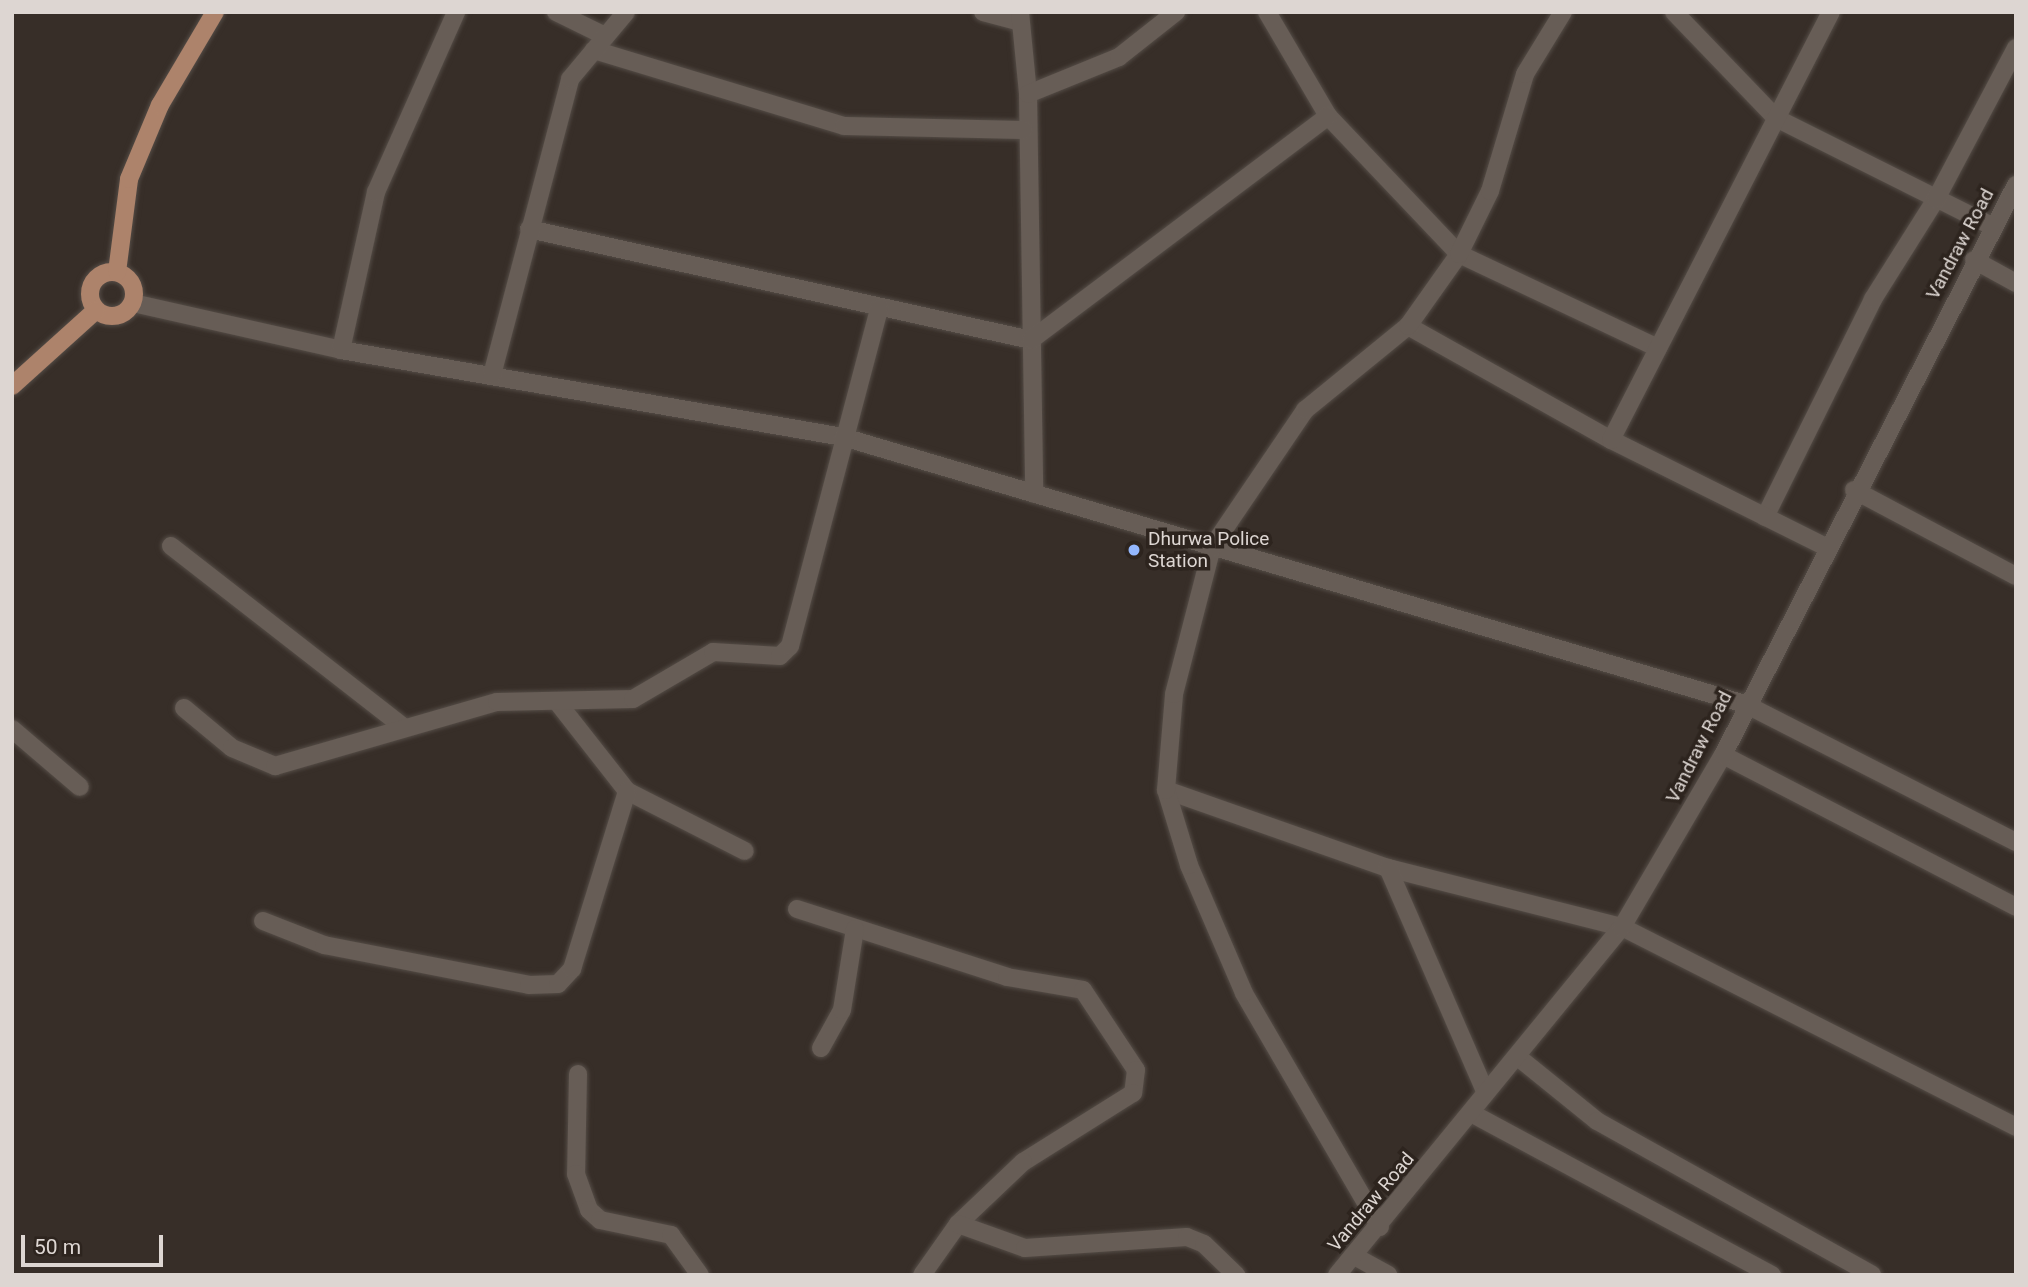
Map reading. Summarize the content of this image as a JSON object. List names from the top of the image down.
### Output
{
  "streets": {
    "street": ["Vandraw Road"]
  },
  "places": ["Dhurwa Police Station"],
  "scale_bar": "50 m"
}
